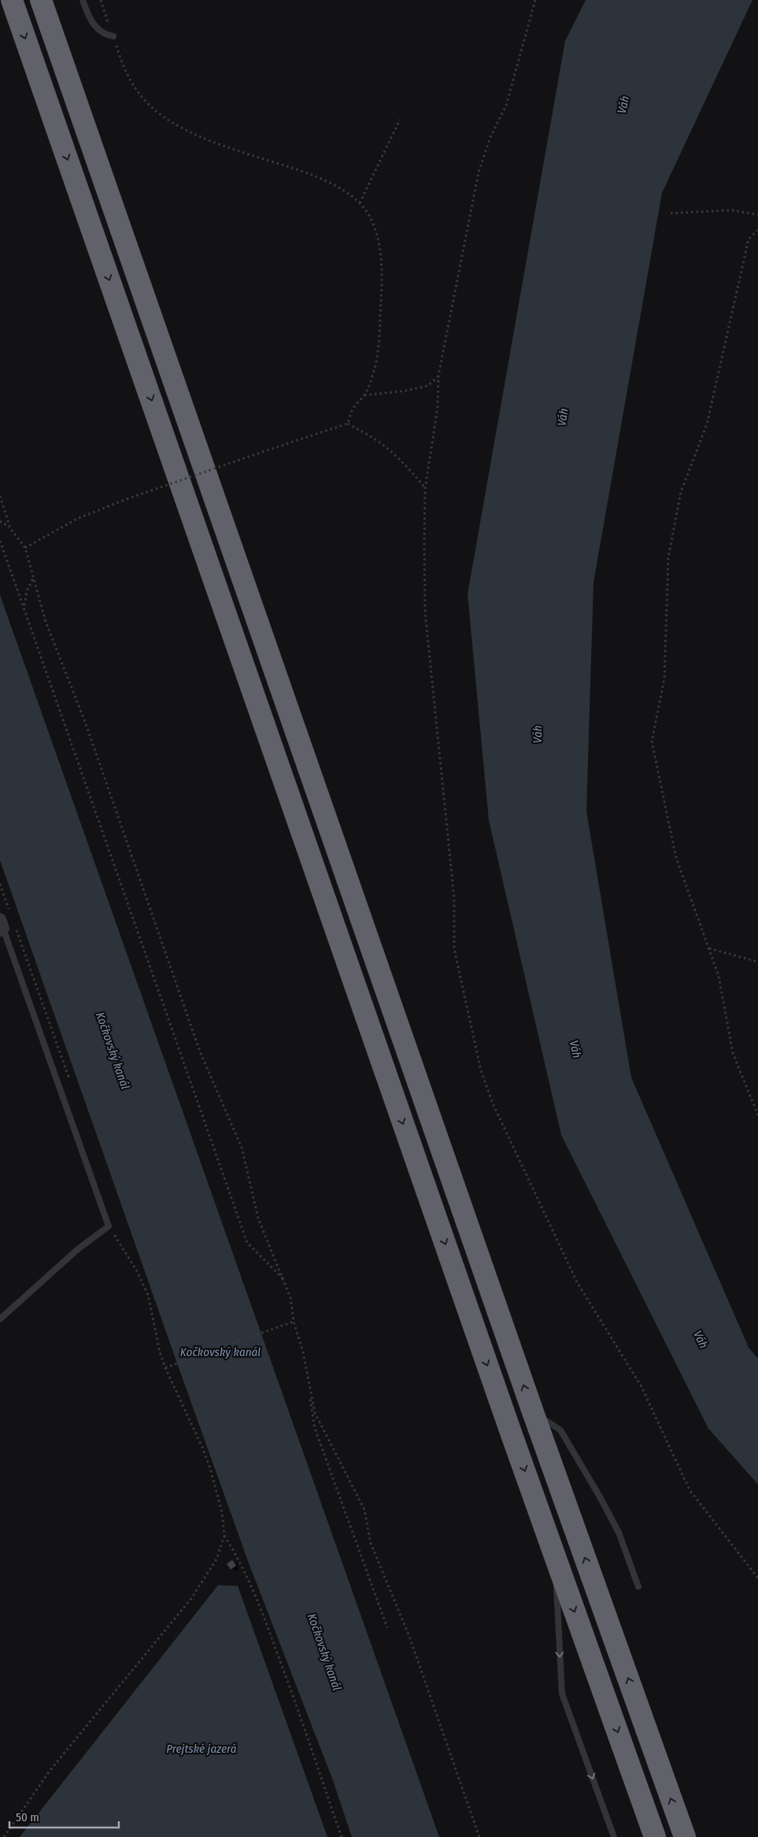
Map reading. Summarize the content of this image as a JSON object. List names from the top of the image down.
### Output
{
  "water": ["Váh", "Kočkovský kanál", "Prejtské jazerá"],
  "scale_bar": "50 m"
}
